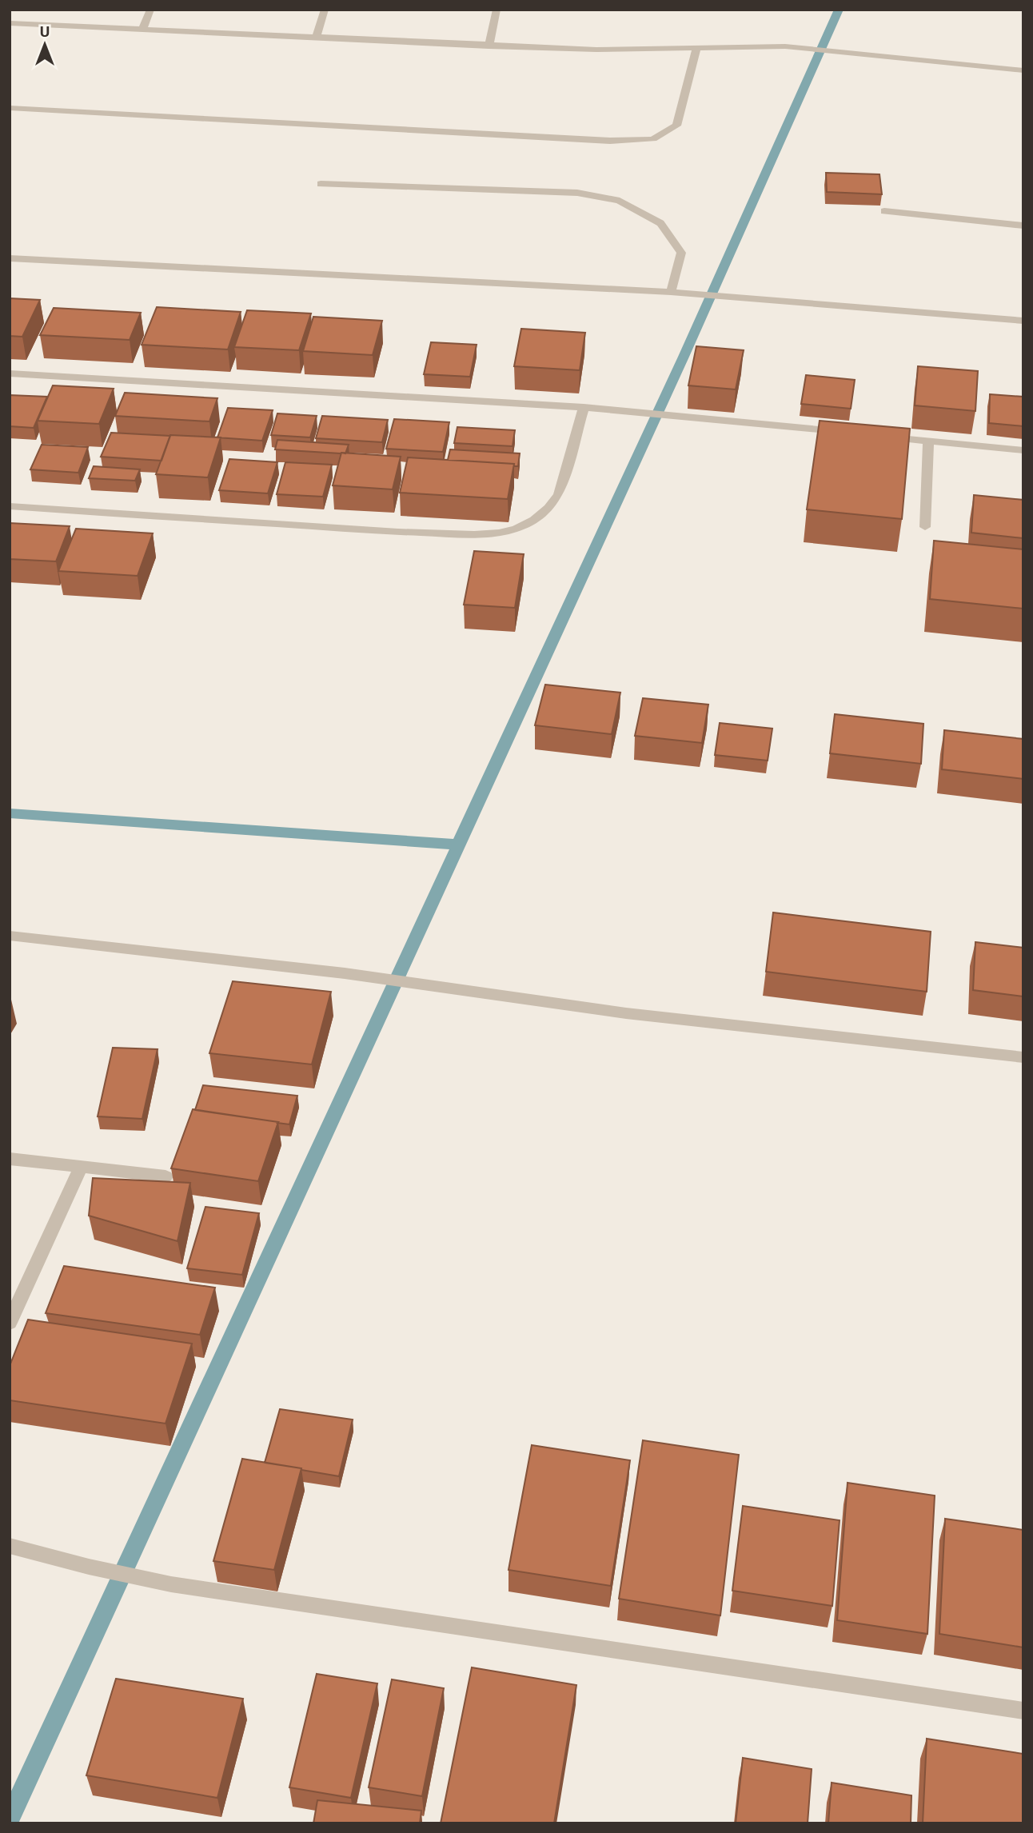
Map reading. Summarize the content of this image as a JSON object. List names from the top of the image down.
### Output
{
  "north": "top"
}
